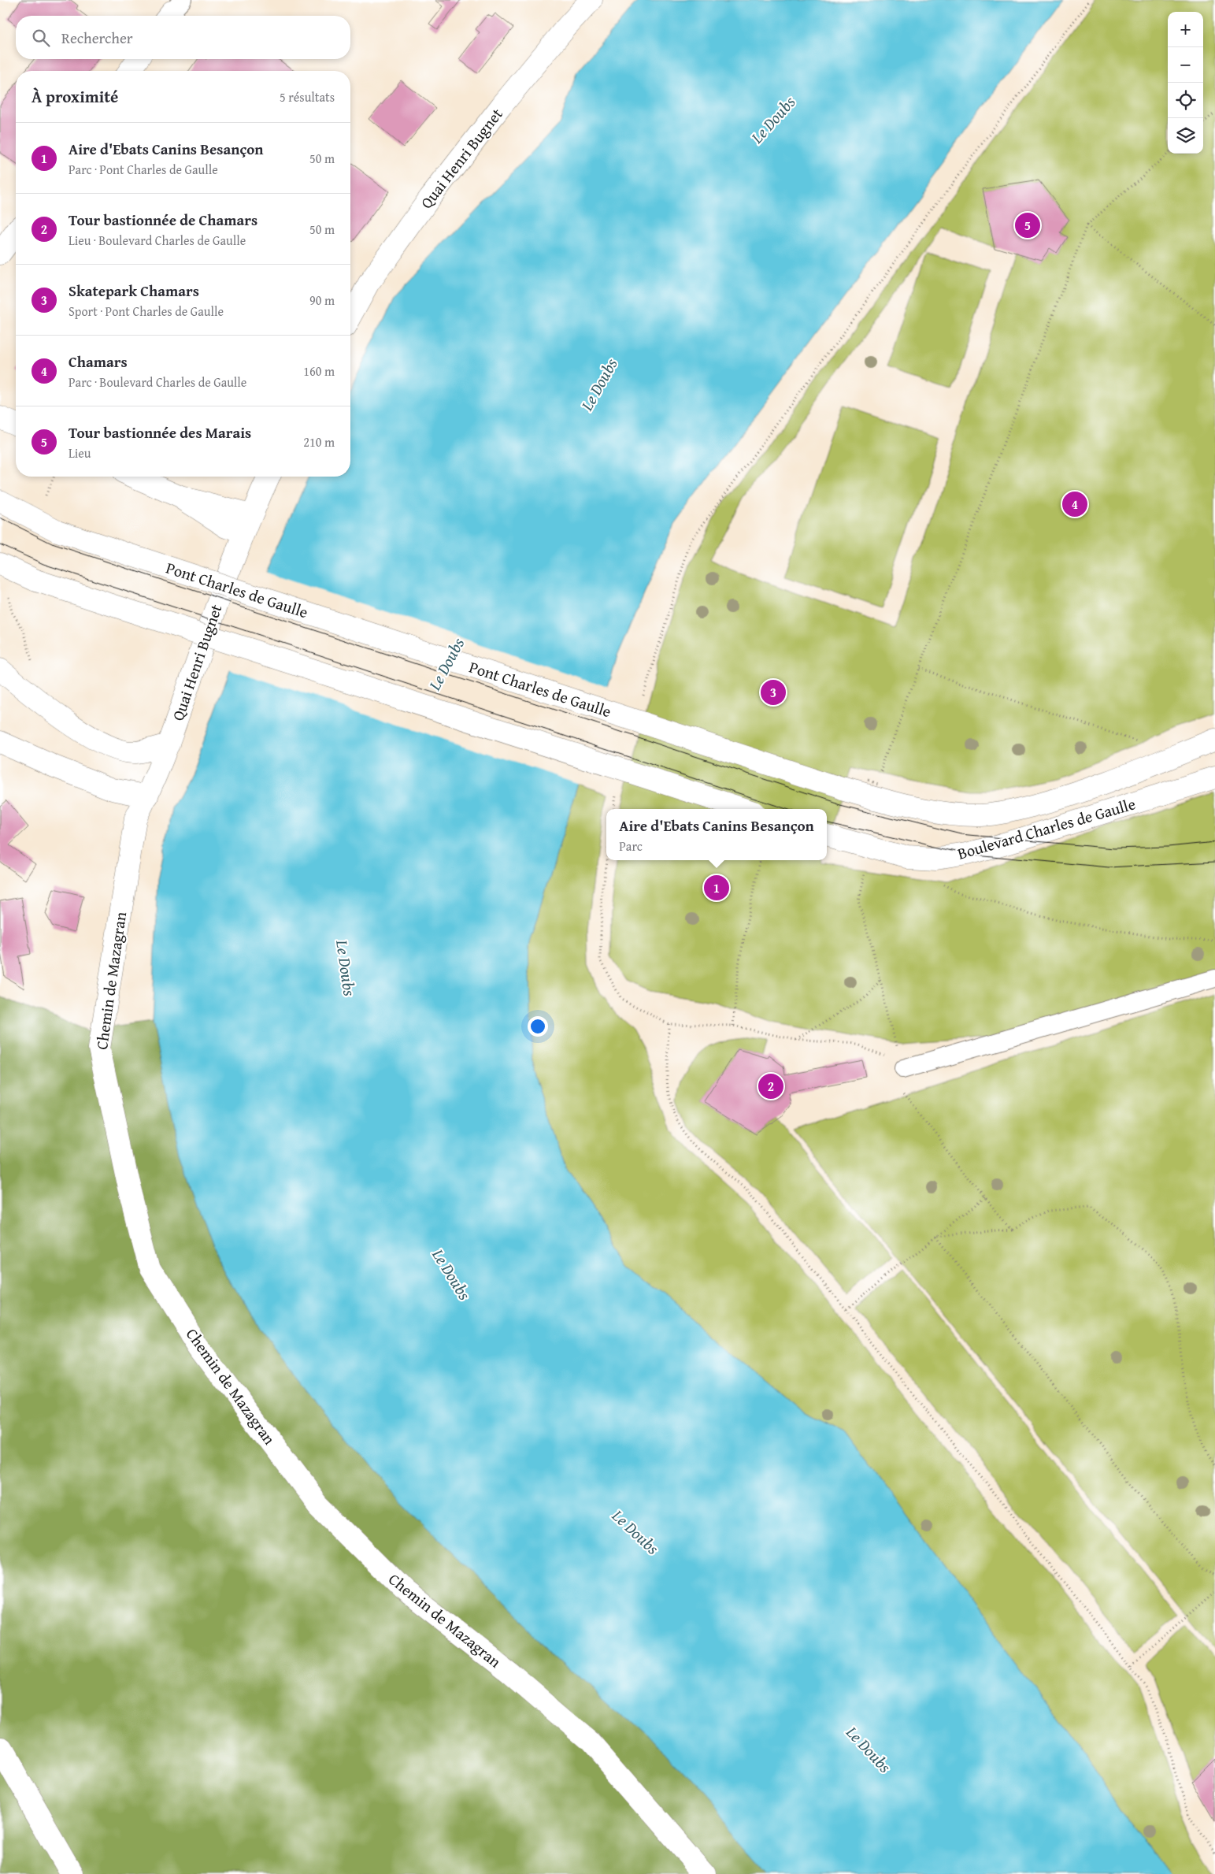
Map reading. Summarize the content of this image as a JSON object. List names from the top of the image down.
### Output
{
  "streets": {
    "street": [
      "Quai Henri Bugnet",
      "Pont Charles de Gaulle",
      "Boulevard Charles de Gaulle",
      "Chemin de Mazagran"
    ]
  },
  "crossings": [
    ["Quai Henri Bugnet", "Chemin de Mazagran"],
    ["Pont Charles de Gaulle", "Boulevard Charles de Gaulle"]
  ],
  "water": ["Le Doubs"],
  "page": {
    "map_buttons": ["+", "−"],
    "search": "Rechercher",
    "heading": ["À proximité", "5 résultats"],
    "list": [
      {
        "mark": "1",
        "name": "Aire d'Ebats Canins Besançon",
        "note": "Parc · Pont Charles de Gaulle",
        "value": "50 m"
      },
      {
        "mark": "2",
        "name": "Tour bastionnée de Chamars",
        "note": "Lieu · Boulevard Charles de Gaulle",
        "value": "50 m"
      },
      {
        "mark": "3",
        "name": "Skatepark Chamars",
        "note": "Sport · Pont Charles de Gaulle",
        "value": "90 m"
      },
      {
        "mark": "4",
        "name": "Chamars",
        "note": "Parc · Boulevard Charles de Gaulle",
        "value": "160 m"
      },
      {
        "mark": "5",
        "name": "Tour bastionnée des Marais",
        "note": "Lieu",
        "value": "210 m"
      }
    ],
    "pins": [
      "5",
      "4",
      "3",
      "1",
      "2"
    ],
    "popup": ["Aire d'Ebats Canins Besançon", "Parc"]
  }
}
